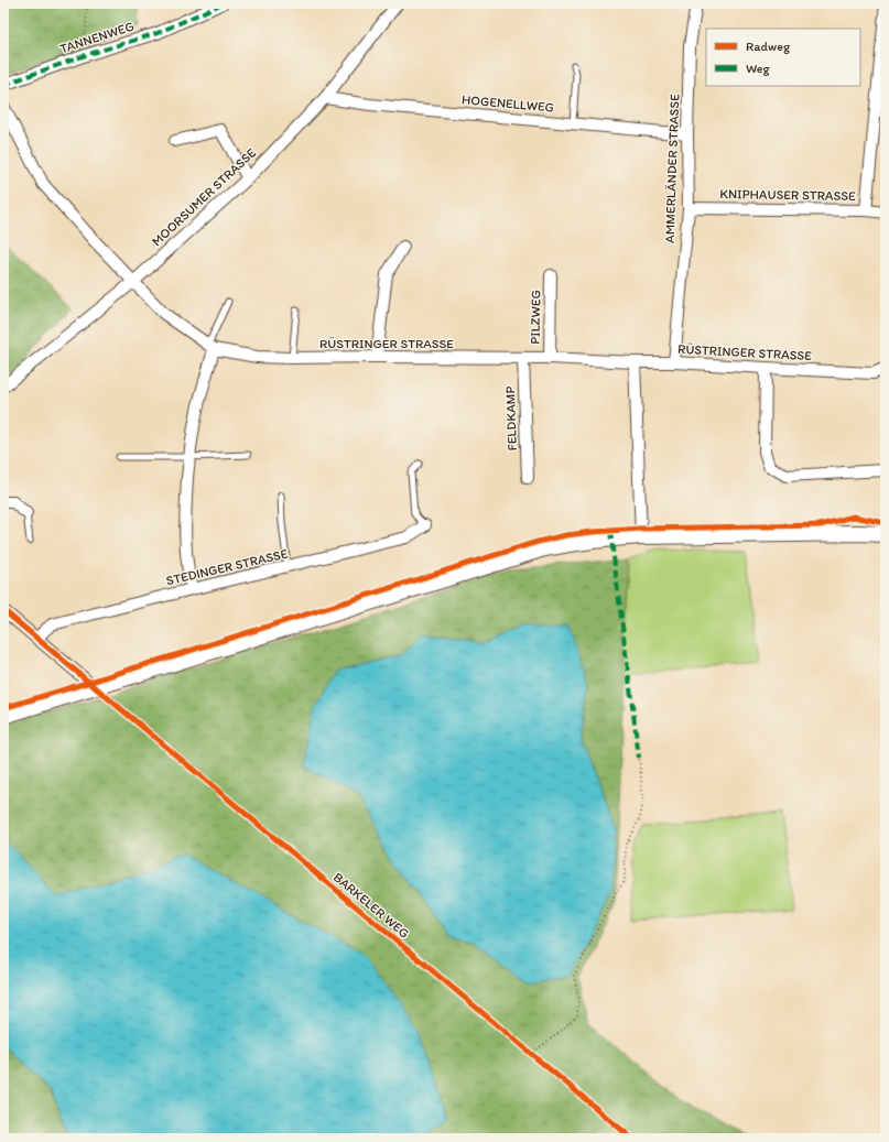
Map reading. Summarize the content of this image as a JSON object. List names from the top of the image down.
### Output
{
  "streets": {
    "street": [
      "TANNENWEG",
      "HOGENELLWEG",
      "AMMERLÄNDER STRASSE",
      "KNIPHAUSER STRASSE",
      "MOORSUMER STRASSE",
      "PILZWEG",
      "RÜSTRINGER STRASSE",
      "FELDKAMP",
      "STEDINGER STRASSE"
    ],
    "lane": ["BARKELER WEG"]
  },
  "crossings": [
    ["HOGENELLWEG", "AMMERLÄNDER STRASSE"],
    ["HOGENELLWEG", "MOORSUMER STRASSE"],
    ["AMMERLÄNDER STRASSE", "KNIPHAUSER STRASSE"],
    ["AMMERLÄNDER STRASSE", "RÜSTRINGER STRASSE"],
    ["MOORSUMER STRASSE", "RÜSTRINGER STRASSE"],
    ["PILZWEG", "RÜSTRINGER STRASSE"],
    ["RÜSTRINGER STRASSE", "FELDKAMP"]
  ],
  "legend": ["Radweg", "Weg"]
}
